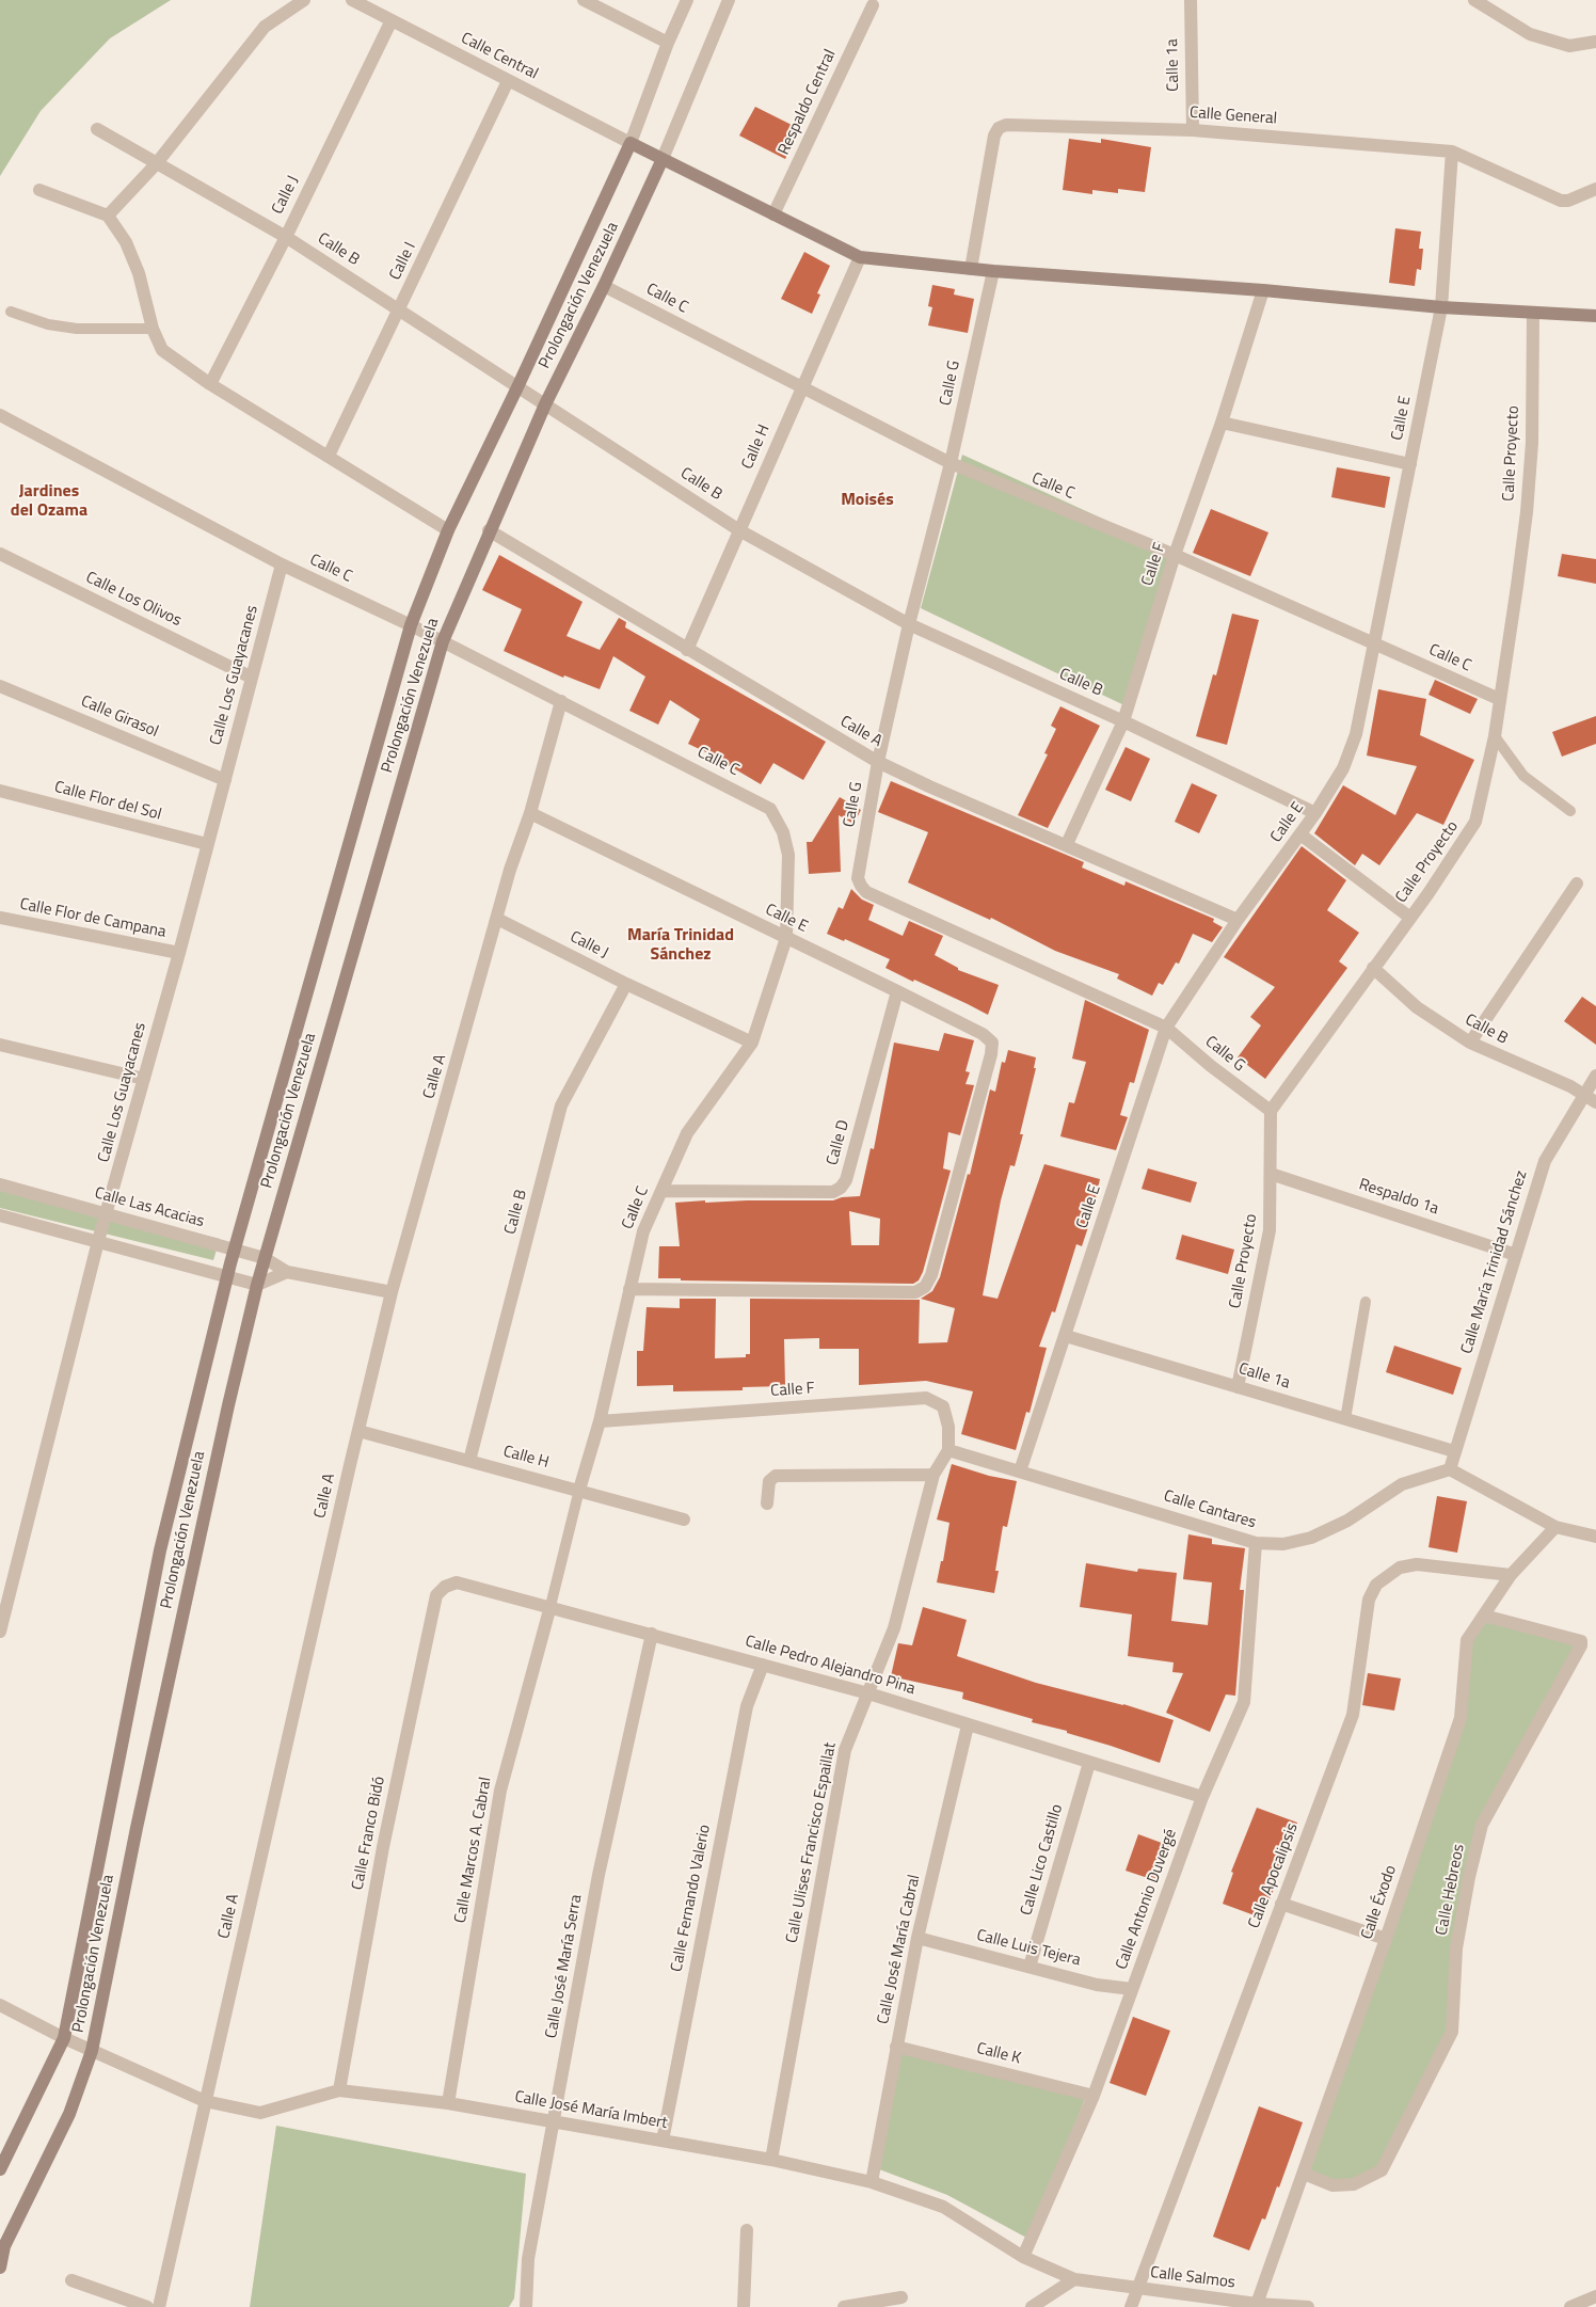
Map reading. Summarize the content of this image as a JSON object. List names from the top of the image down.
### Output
{
  "streets": {
    "street": [
      "Calle Central",
      "Calle 1a",
      "Respaldo Central",
      "Calle General",
      "Calle J",
      "Calle B",
      "Calle I",
      "Prolongación Venezuela",
      "Calle C",
      "Calle G",
      "Calle E",
      "Calle H",
      "Calle Proyecto",
      "Calle F",
      "Calle Los Olivos",
      "Calle Los Guayacanes",
      "Calle Girasol",
      "Calle A",
      "Calle Flor del Sol",
      "Calle Flor de Campana",
      "Calle D",
      "Respaldo 1a",
      "Calle Las Acacias",
      "Calle María Trinidad Sánchez",
      "Calle Cantares",
      "Calle Pedro Alejandro Pina",
      "Calle Franco Bidó",
      "Calle Ulises Francisco Espaillat",
      "Calle Marcos A. Cabral",
      "Calle Lico Castillo",
      "Calle Apocalipsis",
      "Calle Hebreos",
      "Calle Fernando Valerio",
      "Calle Antonio Duvergé",
      "Calle Éxodo",
      "Calle Luis Tejera",
      "Calle José María Cabral",
      "Calle José María Serra",
      "Calle K",
      "Calle José María Imbert",
      "Calle Salmos"
    ]
  },
  "crossings": [
    ["Calle Central", "Calle J"],
    ["Calle Central", "Calle I"],
    ["Calle Central", "Prolongación Venezuela"],
    ["Calle 1a", "Calle General"],
    ["Calle 1a", "Calle E"],
    ["Calle 1a", "Calle Proyecto"],
    ["Calle 1a", "Calle María Trinidad Sánchez"],
    ["Calle General", "Calle E"],
    ["Calle J", "Calle B"],
    ["Calle J", "Calle C"],
    ["Calle J", "Calle A"],
    ["Calle B", "Calle I"],
    ["Calle B", "Prolongación Venezuela"],
    ["Calle B", "Calle G"],
    ["Calle B", "Calle E"],
    ["Calle B", "Calle H"],
    ["Calle B", "Calle Proyecto"],
    ["Calle B", "Calle F"],
    ["Calle B", "Calle María Trinidad Sánchez"],
    ["Prolongación Venezuela", "Calle C"],
    ["Prolongación Venezuela", "Calle A"],
    ["Prolongación Venezuela", "Calle Las Acacias"],
    ["Prolongación Venezuela", "Calle José María Imbert"],
    ["Calle C", "Calle G"],
    ["Calle C", "Calle E"],
    ["Calle C", "Calle H"],
    ["Calle C", "Calle Proyecto"],
    ["Calle C", "Calle F"],
    ["Calle C", "Calle Los Guayacanes"],
    ["Calle C", "Calle A"],
    ["Calle C", "Calle D"],
    ["Calle G", "Calle E"],
    ["Calle G", "Calle Proyecto"],
    ["Calle G", "Calle A"],
    ["Calle E", "Calle A"],
    ["Calle E", "Calle D"],
    ["Calle E", "Calle Cantares"],
    ["Calle H", "Calle A"],
    ["Calle Proyecto", "Respaldo 1a"],
    ["Calle F", "Calle A"],
    ["Calle F", "Calle Cantares"],
    ["Calle F", "Calle Ulises Francisco Espaillat"],
    ["Calle Los Olivos", "Calle Los Guayacanes"],
    ["Calle Los Guayacanes", "Calle Girasol"],
    ["Calle Los Guayacanes", "Calle Flor del Sol"],
    ["Calle Los Guayacanes", "Calle Flor de Campana"],
    ["Calle Los Guayacanes", "Calle Las Acacias"],
    ["Calle A", "Calle Las Acacias"],
    ["Calle A", "Calle José María Imbert"],
    ["Respaldo 1a", "Calle María Trinidad Sánchez"],
    ["Calle María Trinidad Sánchez", "Calle Cantares"],
    ["Calle Cantares", "Calle Ulises Francisco Espaillat"],
    ["Calle Cantares", "Calle Antonio Duvergé"],
    ["Calle Pedro Alejandro Pina", "Calle Franco Bidó"],
    ["Calle Pedro Alejandro Pina", "Calle Ulises Francisco Espaillat"],
    ["Calle Pedro Alejandro Pina", "Calle Marcos A. Cabral"],
    ["Calle Pedro Alejandro Pina", "Calle Lico Castillo"],
    ["Calle Pedro Alejandro Pina", "Calle Fernando Valerio"],
    ["Calle Pedro Alejandro Pina", "Calle Antonio Duvergé"],
    ["Calle Pedro Alejandro Pina", "Calle José María Cabral"],
    ["Calle Pedro Alejandro Pina", "Calle José María Serra"],
    ["Calle Franco Bidó", "Calle José María Imbert"],
    ["Calle Ulises Francisco Espaillat", "Calle José María Imbert"],
    ["Calle Marcos A. Cabral", "Calle José María Imbert"],
    ["Calle Lico Castillo", "Calle Luis Tejera"],
    ["Calle Apocalipsis", "Calle Éxodo"],
    ["Calle Apocalipsis", "Calle Salmos"],
    ["Calle Hebreos", "Calle Éxodo"],
    ["Calle Fernando Valerio", "Calle José María Imbert"],
    ["Calle Antonio Duvergé", "Calle Luis Tejera"],
    ["Calle Antonio Duvergé", "Calle K"],
    ["Calle Antonio Duvergé", "Calle José María Imbert"],
    ["Calle Éxodo", "Calle Salmos"],
    ["Calle Luis Tejera", "Calle José María Cabral"],
    ["Calle José María Cabral", "Calle K"],
    ["Calle José María Cabral", "Calle José María Imbert"],
    ["Calle José María Serra", "Calle José María Imbert"],
    ["Calle José María Imbert", "Calle Salmos"]
  ],
  "districts": ["Jardines del Ozama", "Moisés", "María Trinidad Sánchez"]
}
